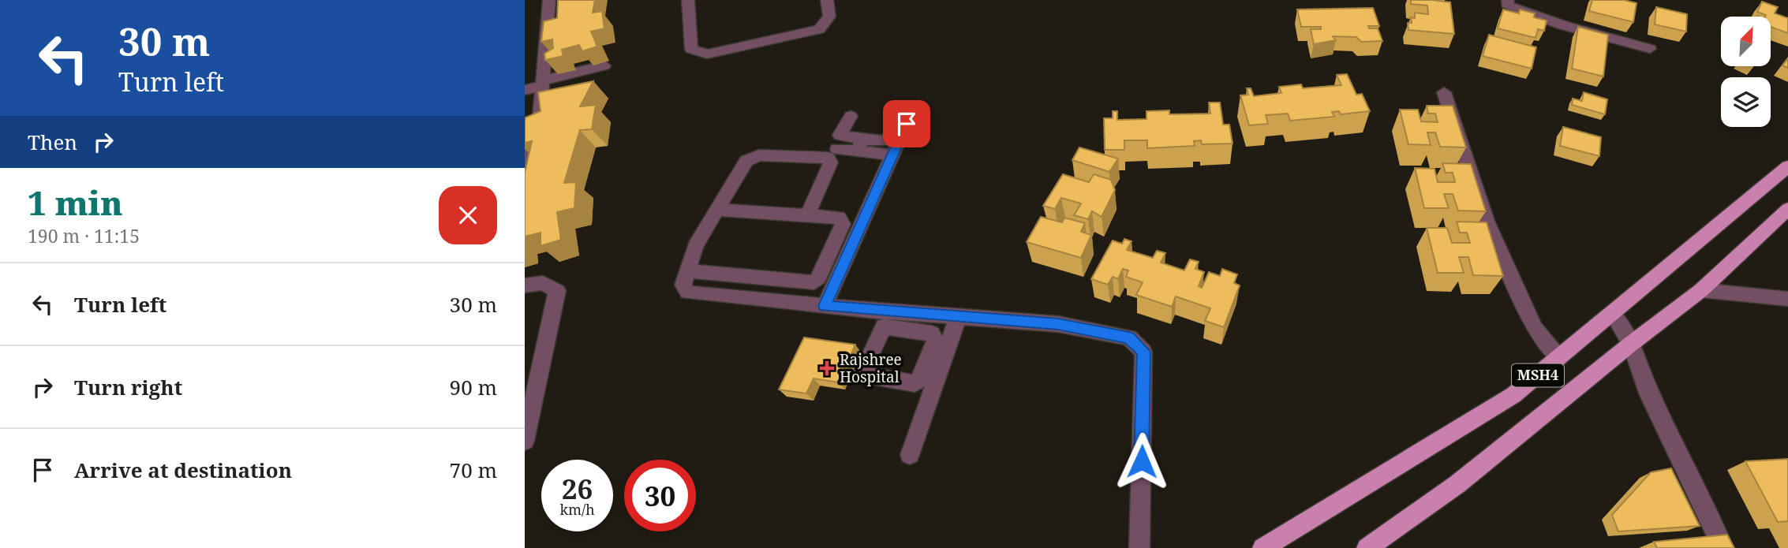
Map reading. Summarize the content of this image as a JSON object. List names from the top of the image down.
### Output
{
  "streets": {
    "main road": ["MSH4"]
  },
  "places": {
    "health": ["Rajshree Hospital"]
  },
  "north": "top right",
  "page": {
    "turn": ["30 m", "Turn left"],
    "then": "Then",
    "heading": ["1 min", "190 m · 11:15"],
    "list": [
      {
        "name": "Turn left",
        "value": "30 m"
      },
      {
        "name": "Turn right",
        "value": "90 m"
      },
      {
        "name": "Arrive at destination",
        "value": "70 m"
      }
    ],
    "speed": "26 km/h",
    "limit": "30"
  }
}
